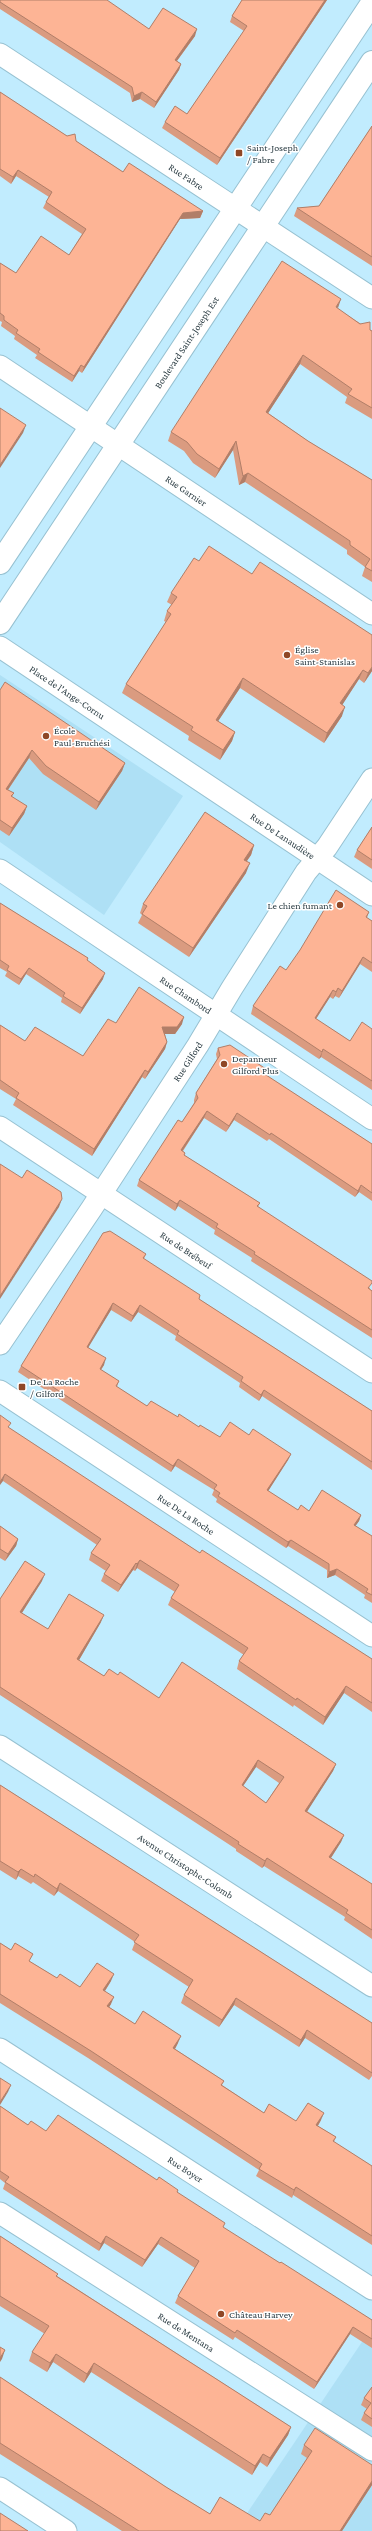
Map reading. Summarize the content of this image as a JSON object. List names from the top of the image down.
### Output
{
  "streets": {
    "main road": ["Boulevard Saint-Joseph Est"],
    "street": [
      "Rue Fabre",
      "Rue Garnier",
      "Place de l'Ange-Cornu",
      "Rue De Lanaudière",
      "Rue Chambord",
      "Rue Gilford",
      "Rue de Brébeuf",
      "Rue De La Roche",
      "Avenue Christophe-Colomb",
      "Rue Boyer",
      "Rue de Mentana"
    ]
  },
  "crossings": [
    ["Rue Fabre", "Boulevard Saint-Joseph Est"],
    ["Boulevard Saint-Joseph Est", "Rue Garnier"],
    ["Place de l'Ange-Cornu", "Rue De Lanaudière"],
    ["Rue De Lanaudière", "Rue Gilford"],
    ["Rue Chambord", "Rue Gilford"],
    ["Rue Gilford", "Rue de Brébeuf"]
  ],
  "places": {
    "transit": ["Saint-Joseph / Fabre", "De La Roche / Gilford"],
    "other": [
      "Église Saint-Stanislas",
      "École Paul-Bruchési",
      "Le chien fumant",
      "Depanneur Gilford Plus",
      "Château Harvey"
    ]
  }
}
